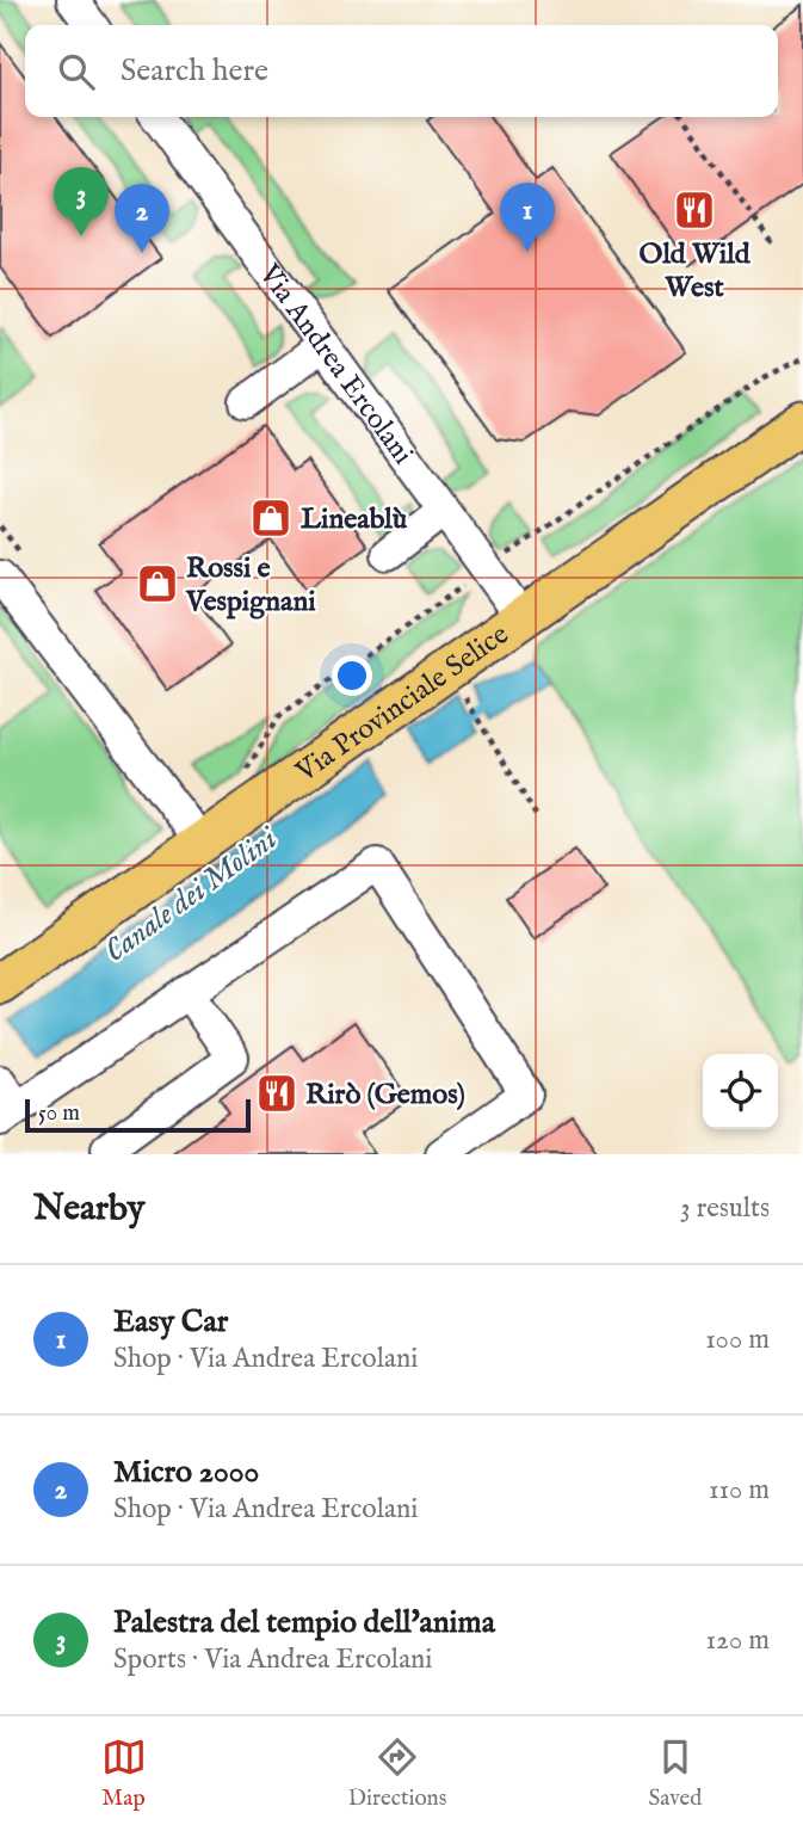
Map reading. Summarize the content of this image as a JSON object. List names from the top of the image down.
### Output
{
  "streets": {
    "main road": ["Via Provinciale Selice"],
    "street": ["Via Andrea Ercolani"]
  },
  "crossings": [
    ["Via Andrea Ercolani", "Via Provinciale Selice"]
  ],
  "water": ["Canale dei Molini"],
  "places": {
    "restaurant": ["Old Wild West", "Rirò (Gemos)"],
    "shop": ["Lineablù", "Rossi e Vespignani"]
  },
  "scale_bar": "50 m",
  "page": {
    "search": "Search here",
    "pins": ["3", "1", "2"],
    "scale": "50 m",
    "heading": ["Nearby", "3 results"],
    "list": [
      {
        "mark": "1",
        "name": "Easy Car",
        "note": "Shop · Via Andrea Ercolani",
        "value": "100 m"
      },
      {
        "mark": "2",
        "name": "Micro 2000",
        "note": "Shop · Via Andrea Ercolani",
        "value": "110 m"
      },
      {
        "mark": "3",
        "name": "Palestra del tempio dell'anima",
        "note": "Sports · Via Andrea Ercolani",
        "value": "120 m"
      }
    ],
    "nav": ["Map", "Directions", "Saved"]
  }
}
